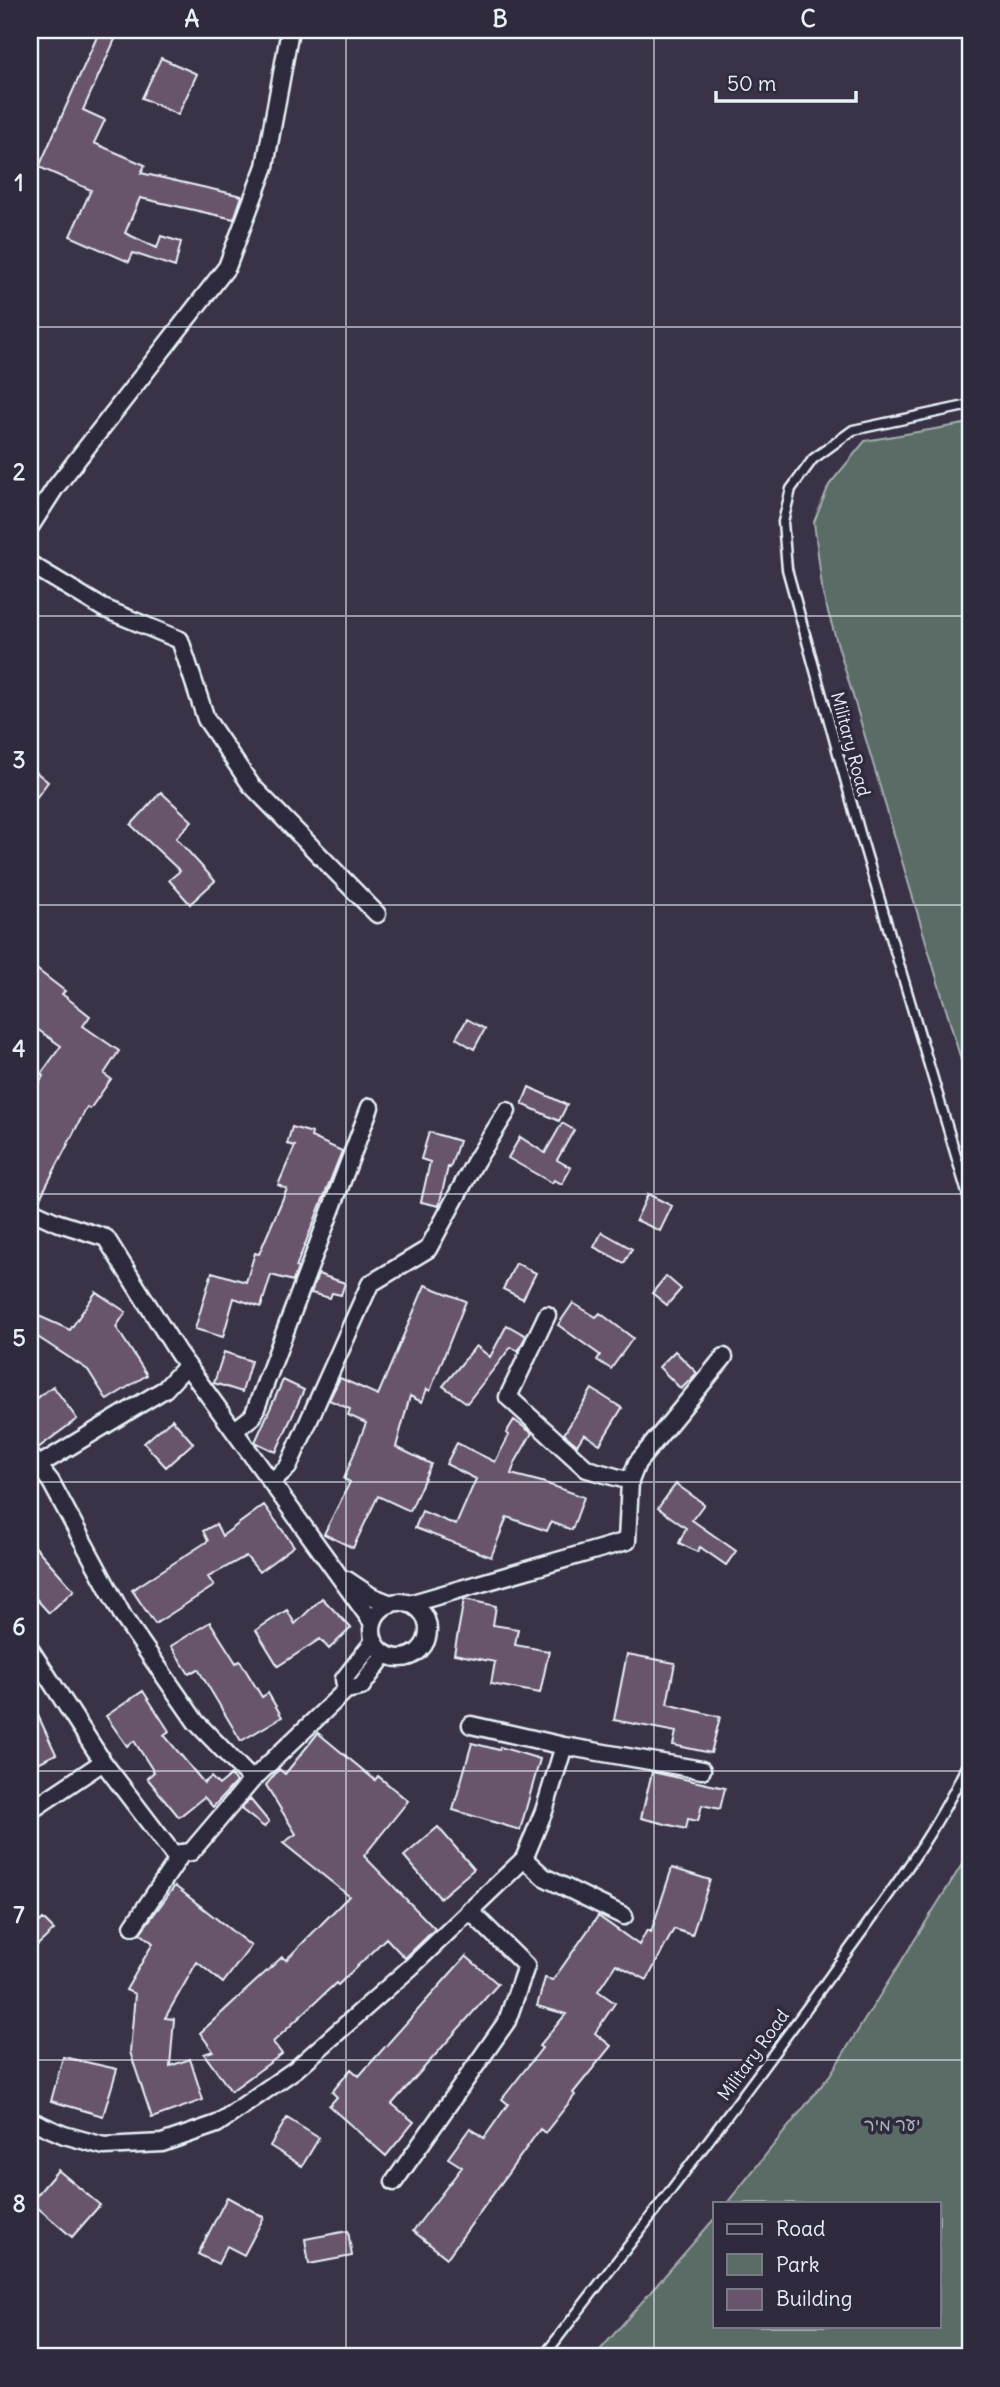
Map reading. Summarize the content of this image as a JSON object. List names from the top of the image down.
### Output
{
  "streets": {
    "lane": ["Military Road"]
  },
  "parks": ["יער מיר"],
  "legend": ["Road", "Park", "Building"],
  "scale_bar": "50 m",
  "grid": {
    "columns": ["A", "B", "C"],
    "rows": [
      "1",
      "2",
      "3",
      "4",
      "5",
      "6",
      "7",
      "8"
    ]
  }
}
